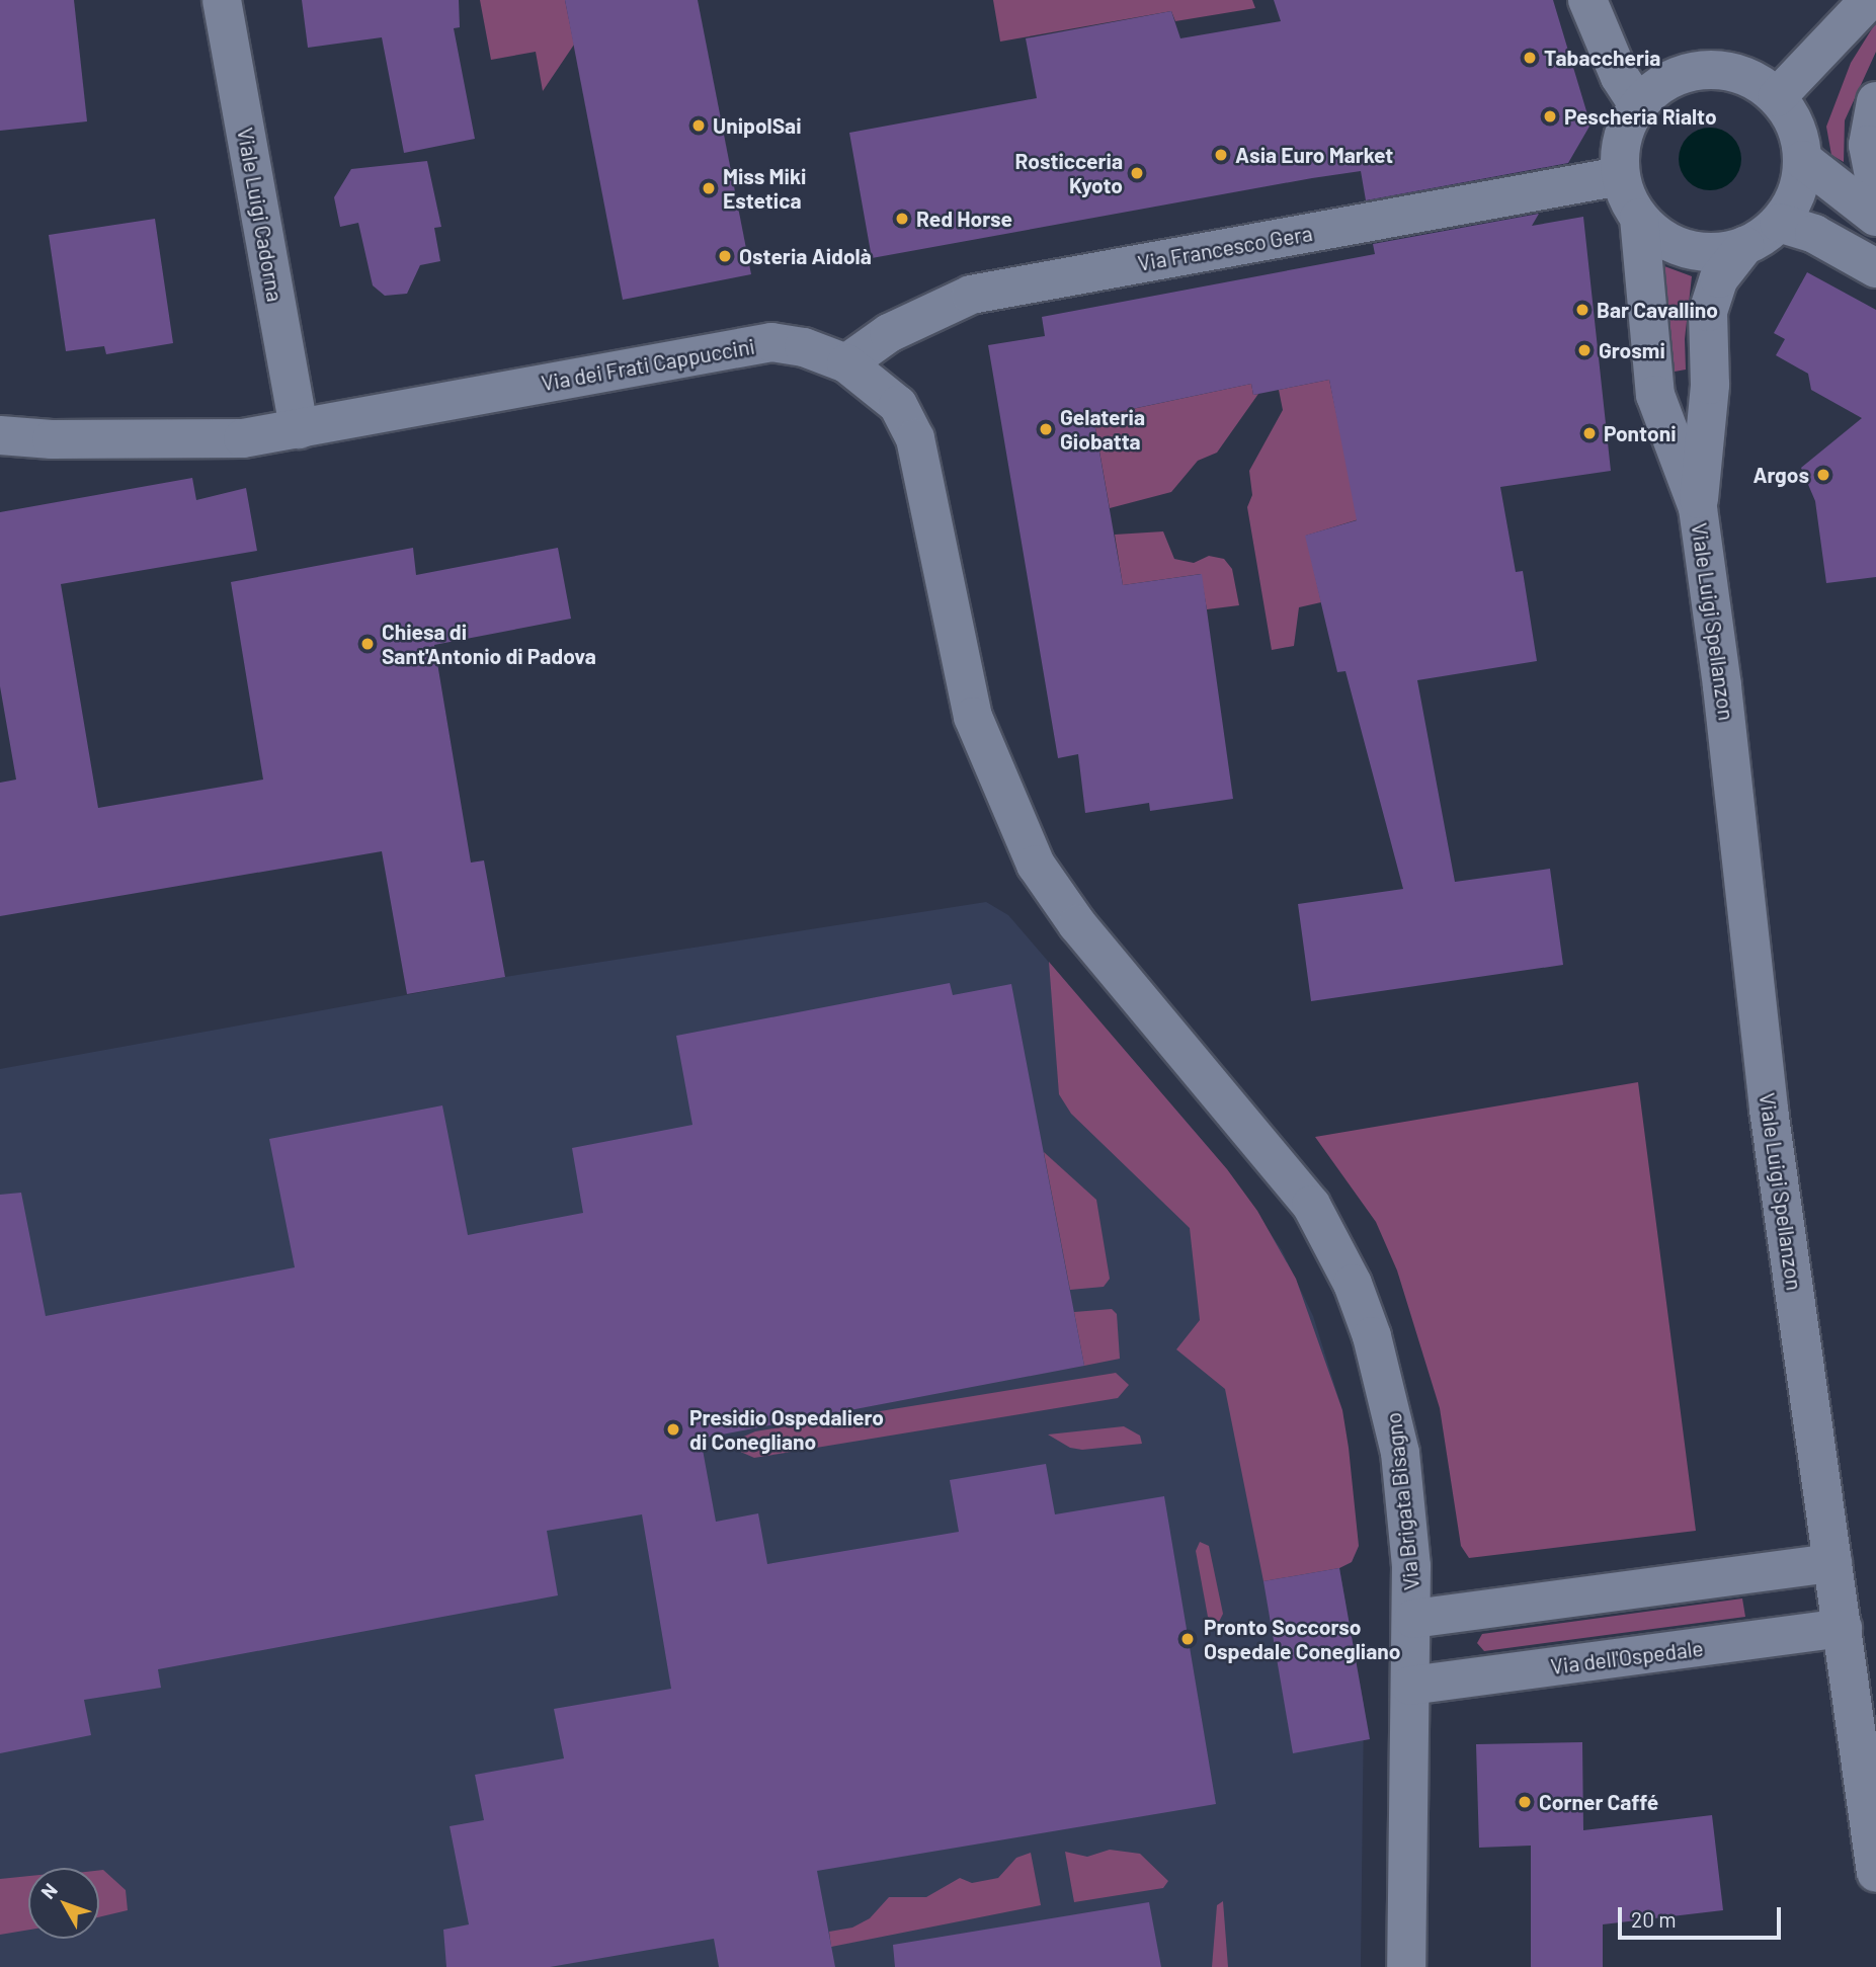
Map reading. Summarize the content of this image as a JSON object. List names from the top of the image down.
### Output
{
  "streets": {
    "street": [
      "Viale Luigi Cadorna",
      "Via Francesco Gera",
      "Via dei Frati Cappuccini",
      "Viale Luigi Spellanzon",
      "Via Brigata Bisagno",
      "Via dell'Ospedale"
    ]
  },
  "crossings": [
    ["Viale Luigi Cadorna", "Via dei Frati Cappuccini"],
    ["Via Francesco Gera", "Via dei Frati Cappuccini"],
    ["Via Francesco Gera", "Viale Luigi Spellanzon"],
    ["Via dei Frati Cappuccini", "Via Brigata Bisagno"],
    ["Viale Luigi Spellanzon", "Via dell'Ospedale"],
    ["Via Brigata Bisagno", "Via dell'Ospedale"]
  ],
  "places": [
    "Tabaccheria",
    "Pescheria Rialto",
    "UnipolSai",
    "Asia Euro Market",
    "Rosticceria Kyoto",
    "Miss Miki Estetica",
    "Red Horse",
    "Osteria Aidolà",
    "Bar Cavallino",
    "Grosmi",
    "Gelateria Giobatta",
    "Pontoni",
    "Argos",
    "Chiesa di Sant'Antonio di Padova",
    "Presidio Ospedaliero di Conegliano",
    "Pronto Soccorso Ospedale Conegliano",
    "Corner Caffé"
  ],
  "scale_bar": "20 m",
  "north": "top left"
}
